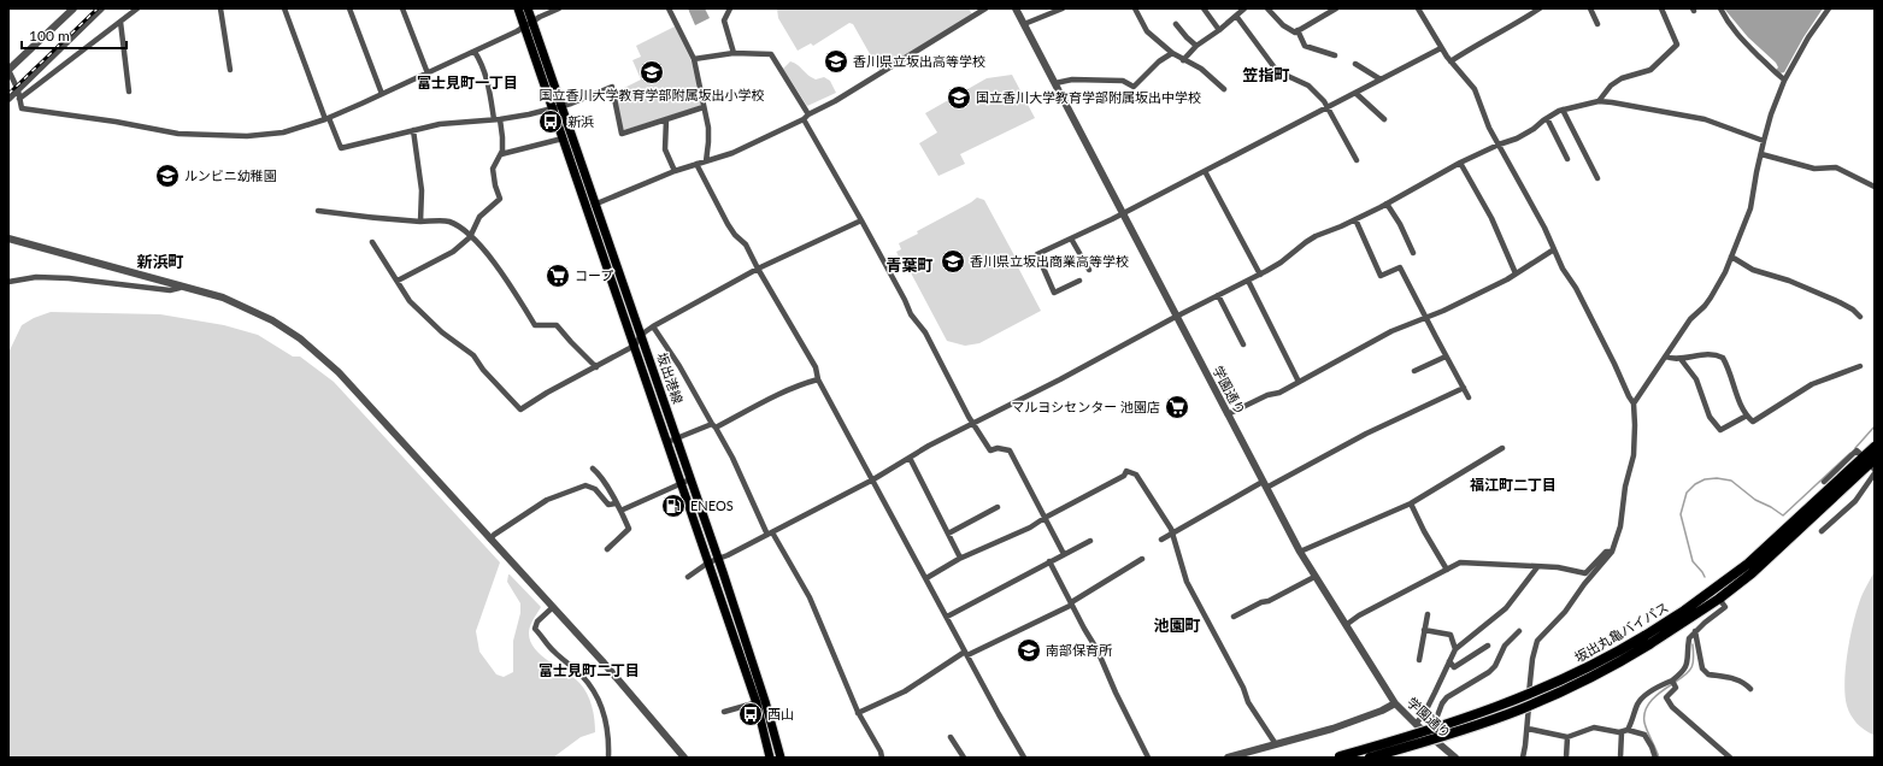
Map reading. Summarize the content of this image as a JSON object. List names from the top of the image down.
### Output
{
  "streets": {
    "highway": ["坂出丸亀バイパス"],
    "main road": ["坂出港線"],
    "street": ["学園通り"]
  },
  "districts": [
    "笠指町",
    "富士見町一丁目",
    "新浜町",
    "青葉町",
    "福江町二丁目",
    "池園町",
    "富士見町二丁目"
  ],
  "places": {
    "school or university": [
      "香川県立坂出高等学校",
      "国立香川大学教育学部附属坂出小学校",
      "国立香川大学教育学部附属坂出中学校",
      "ルンビニ幼稚園",
      "香川県立坂出商業高等学校",
      "南部保育所"
    ],
    "bus stop": ["新浜", "西山"],
    "supermarket": ["コープ", "マルヨシセンター 池園店"],
    "fuel station": ["ENEOS"]
  },
  "scale_bar": "100 m"
}
